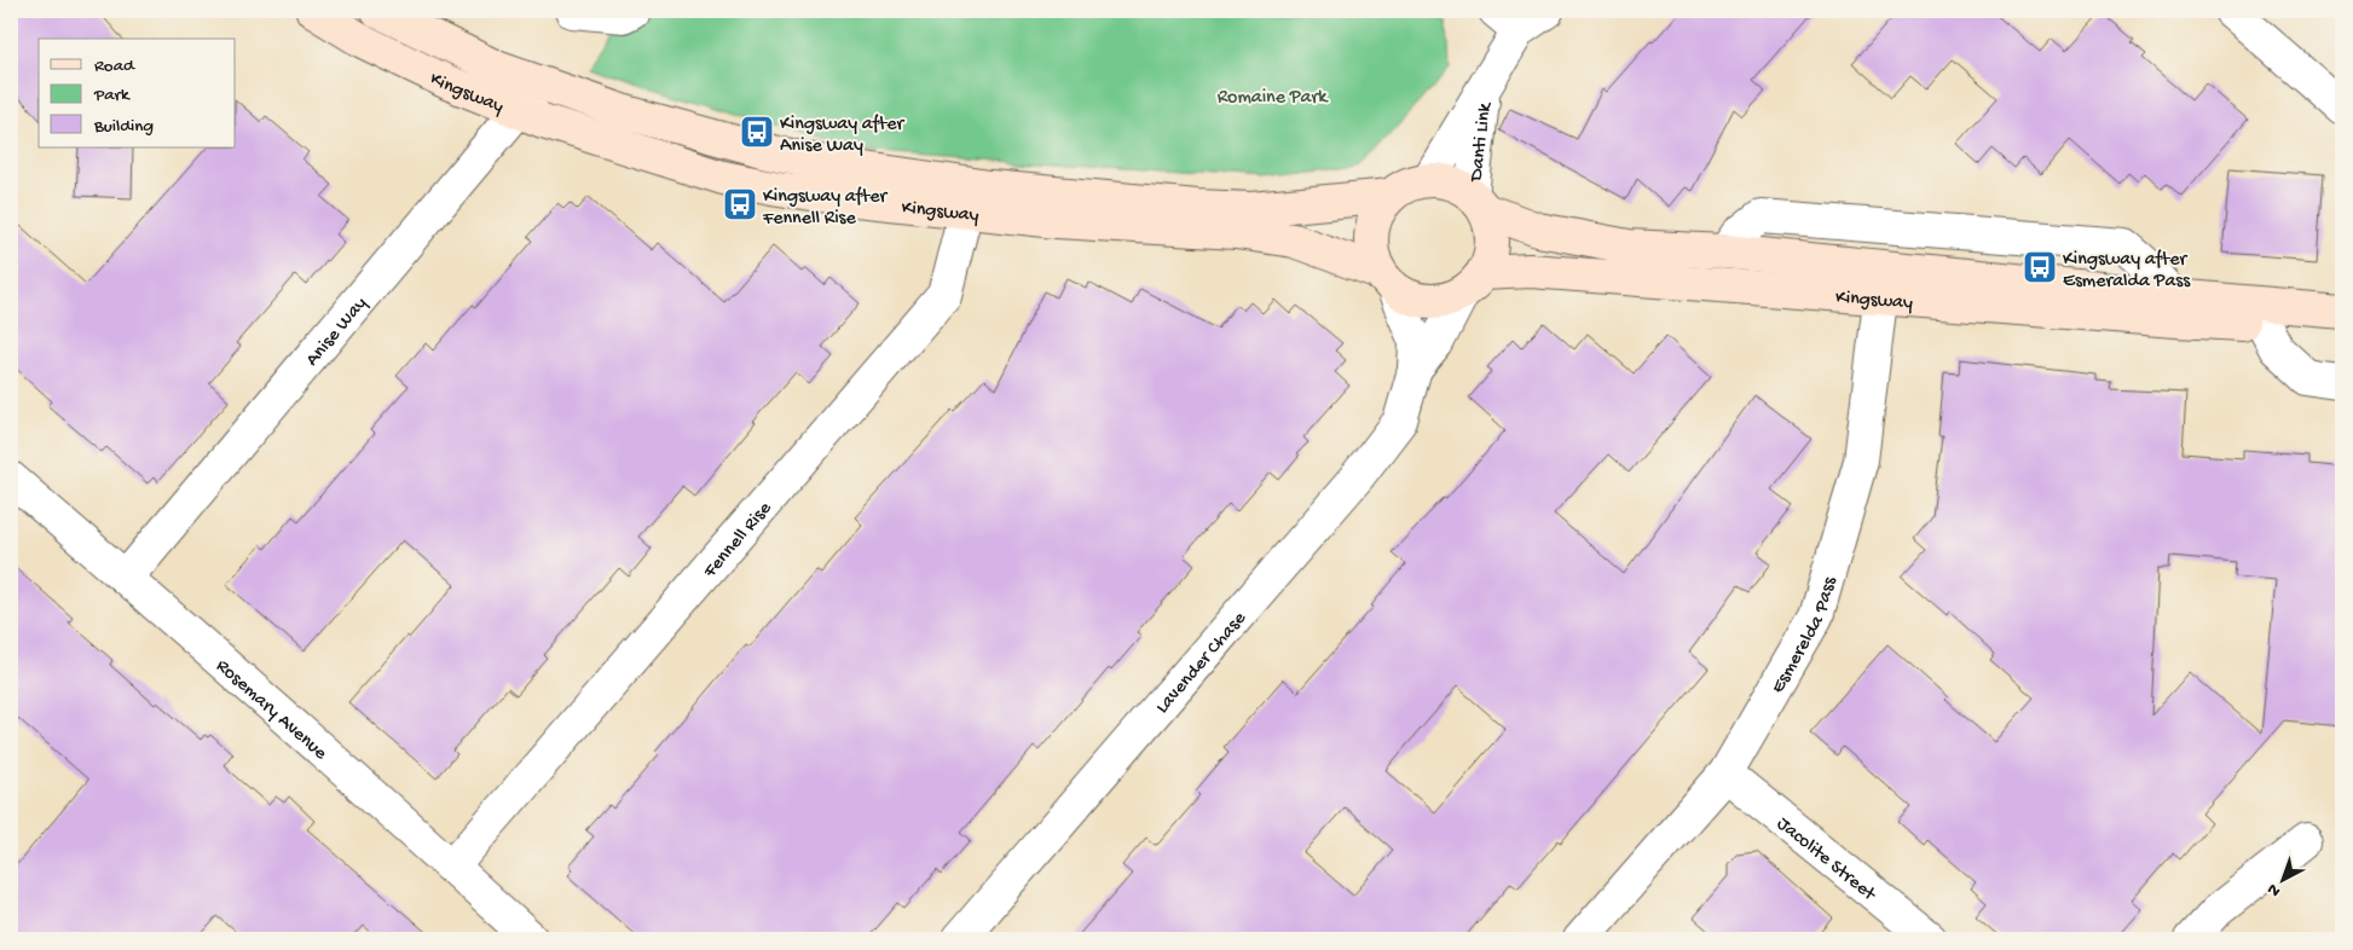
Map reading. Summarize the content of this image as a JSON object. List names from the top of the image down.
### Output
{
  "streets": {
    "main road": ["Kingsway"],
    "street": [
      "Danti Link",
      "Anise Way",
      "Fennell Rise",
      "Esmerelda Pass",
      "Lavender Chase",
      "Rosemary Avenue",
      "Jacolite Street"
    ]
  },
  "crossings": [
    ["Kingsway", "Danti Link"],
    ["Kingsway", "Anise Way"],
    ["Kingsway", "Fennell Rise"],
    ["Kingsway", "Esmerelda Pass"],
    ["Kingsway", "Lavender Chase"],
    ["Danti Link", "Lavender Chase"],
    ["Anise Way", "Rosemary Avenue"],
    ["Fennell Rise", "Rosemary Avenue"],
    ["Esmerelda Pass", "Jacolite Street"]
  ],
  "parks": ["Romaine Park"],
  "places": {
    "bus stop": ["Kingsway after Anise Way", "Kingsway after Fennell Rise", "Kingsway after Esmeralda Pass"]
  },
  "legend": ["Road", "Park", "Building"],
  "north": "bottom left"
}
